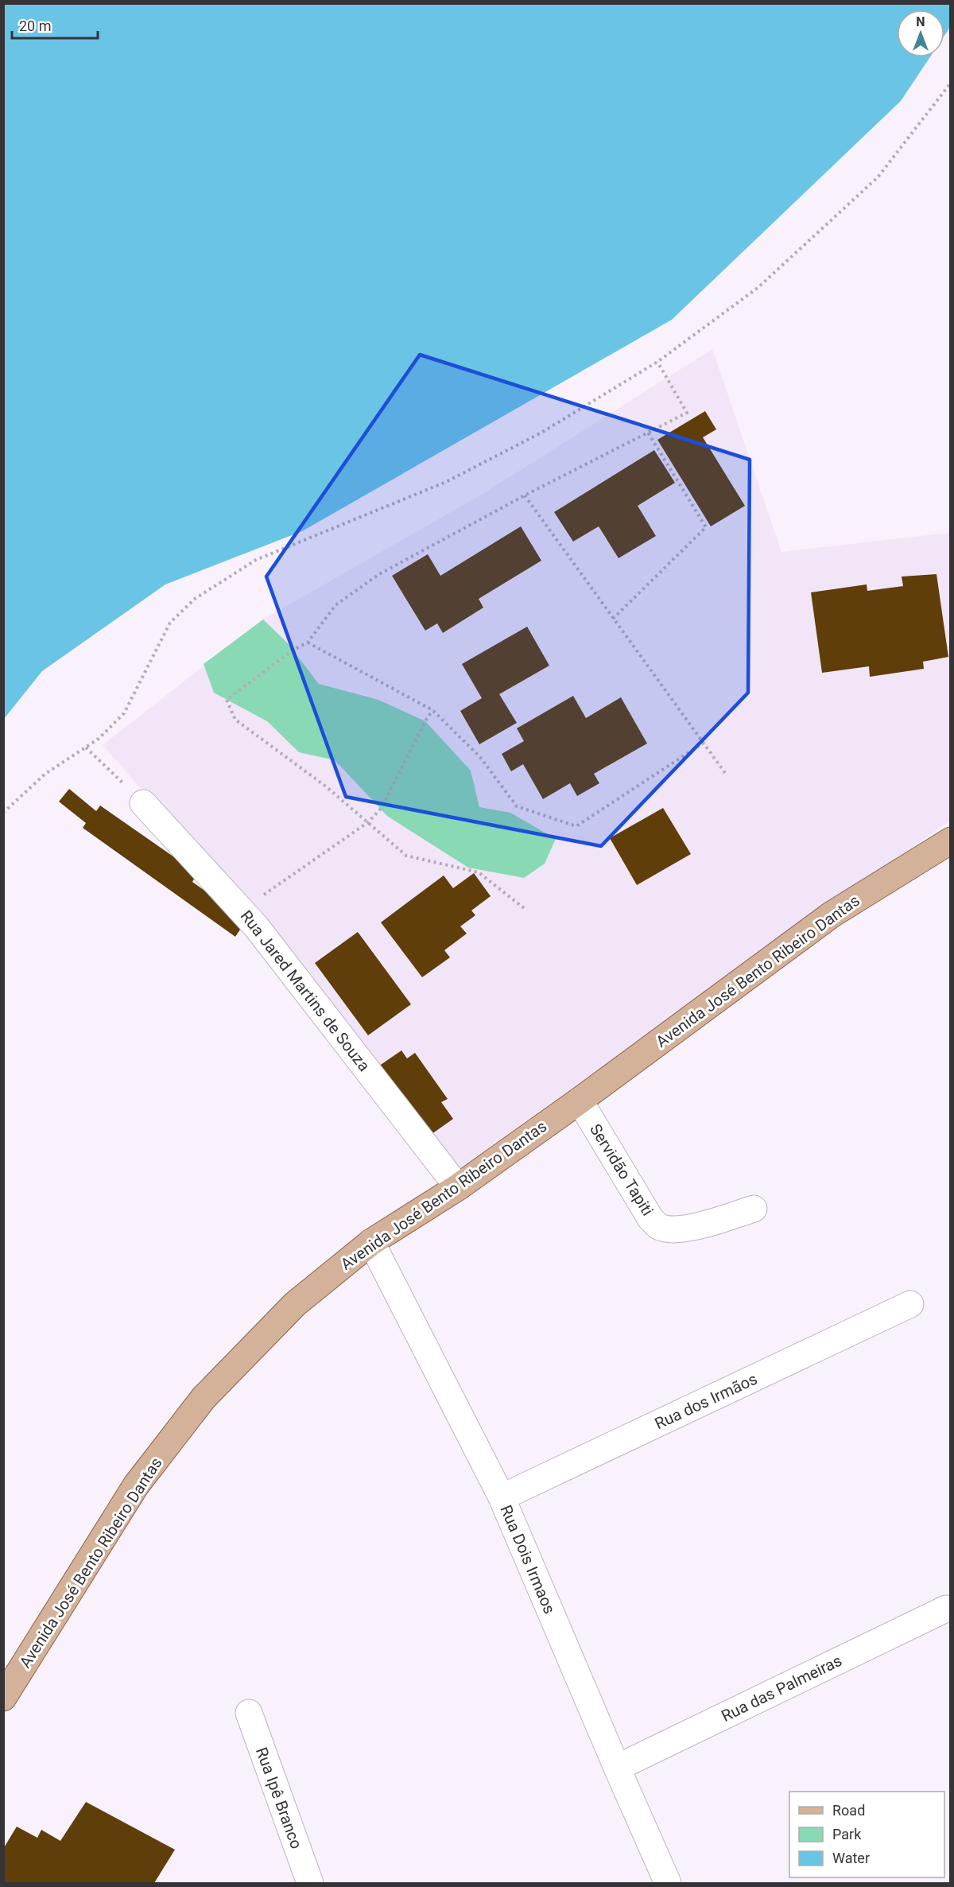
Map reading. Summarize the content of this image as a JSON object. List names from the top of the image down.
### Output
{
  "streets": {
    "main road": ["Avenida José Bento Ribeiro Dantas"],
    "street": [
      "Rua Jared Martins de Souza",
      "Servidão Tapiti",
      "Rua dos Irmãos",
      "Rua Dois Irmaos",
      "Rua das Palmeiras",
      "Rua Ipê Branco"
    ]
  },
  "crossings": [
    ["Avenida José Bento Ribeiro Dantas", "Rua Jared Martins de Souza"],
    ["Avenida José Bento Ribeiro Dantas", "Servidão Tapiti"],
    ["Avenida José Bento Ribeiro Dantas", "Rua Dois Irmaos"],
    ["Rua dos Irmãos", "Rua Dois Irmaos"],
    ["Rua Dois Irmaos", "Rua das Palmeiras"]
  ],
  "legend": ["Road", "Park", "Water"],
  "scale_bar": "20 m",
  "north": "top"
}
